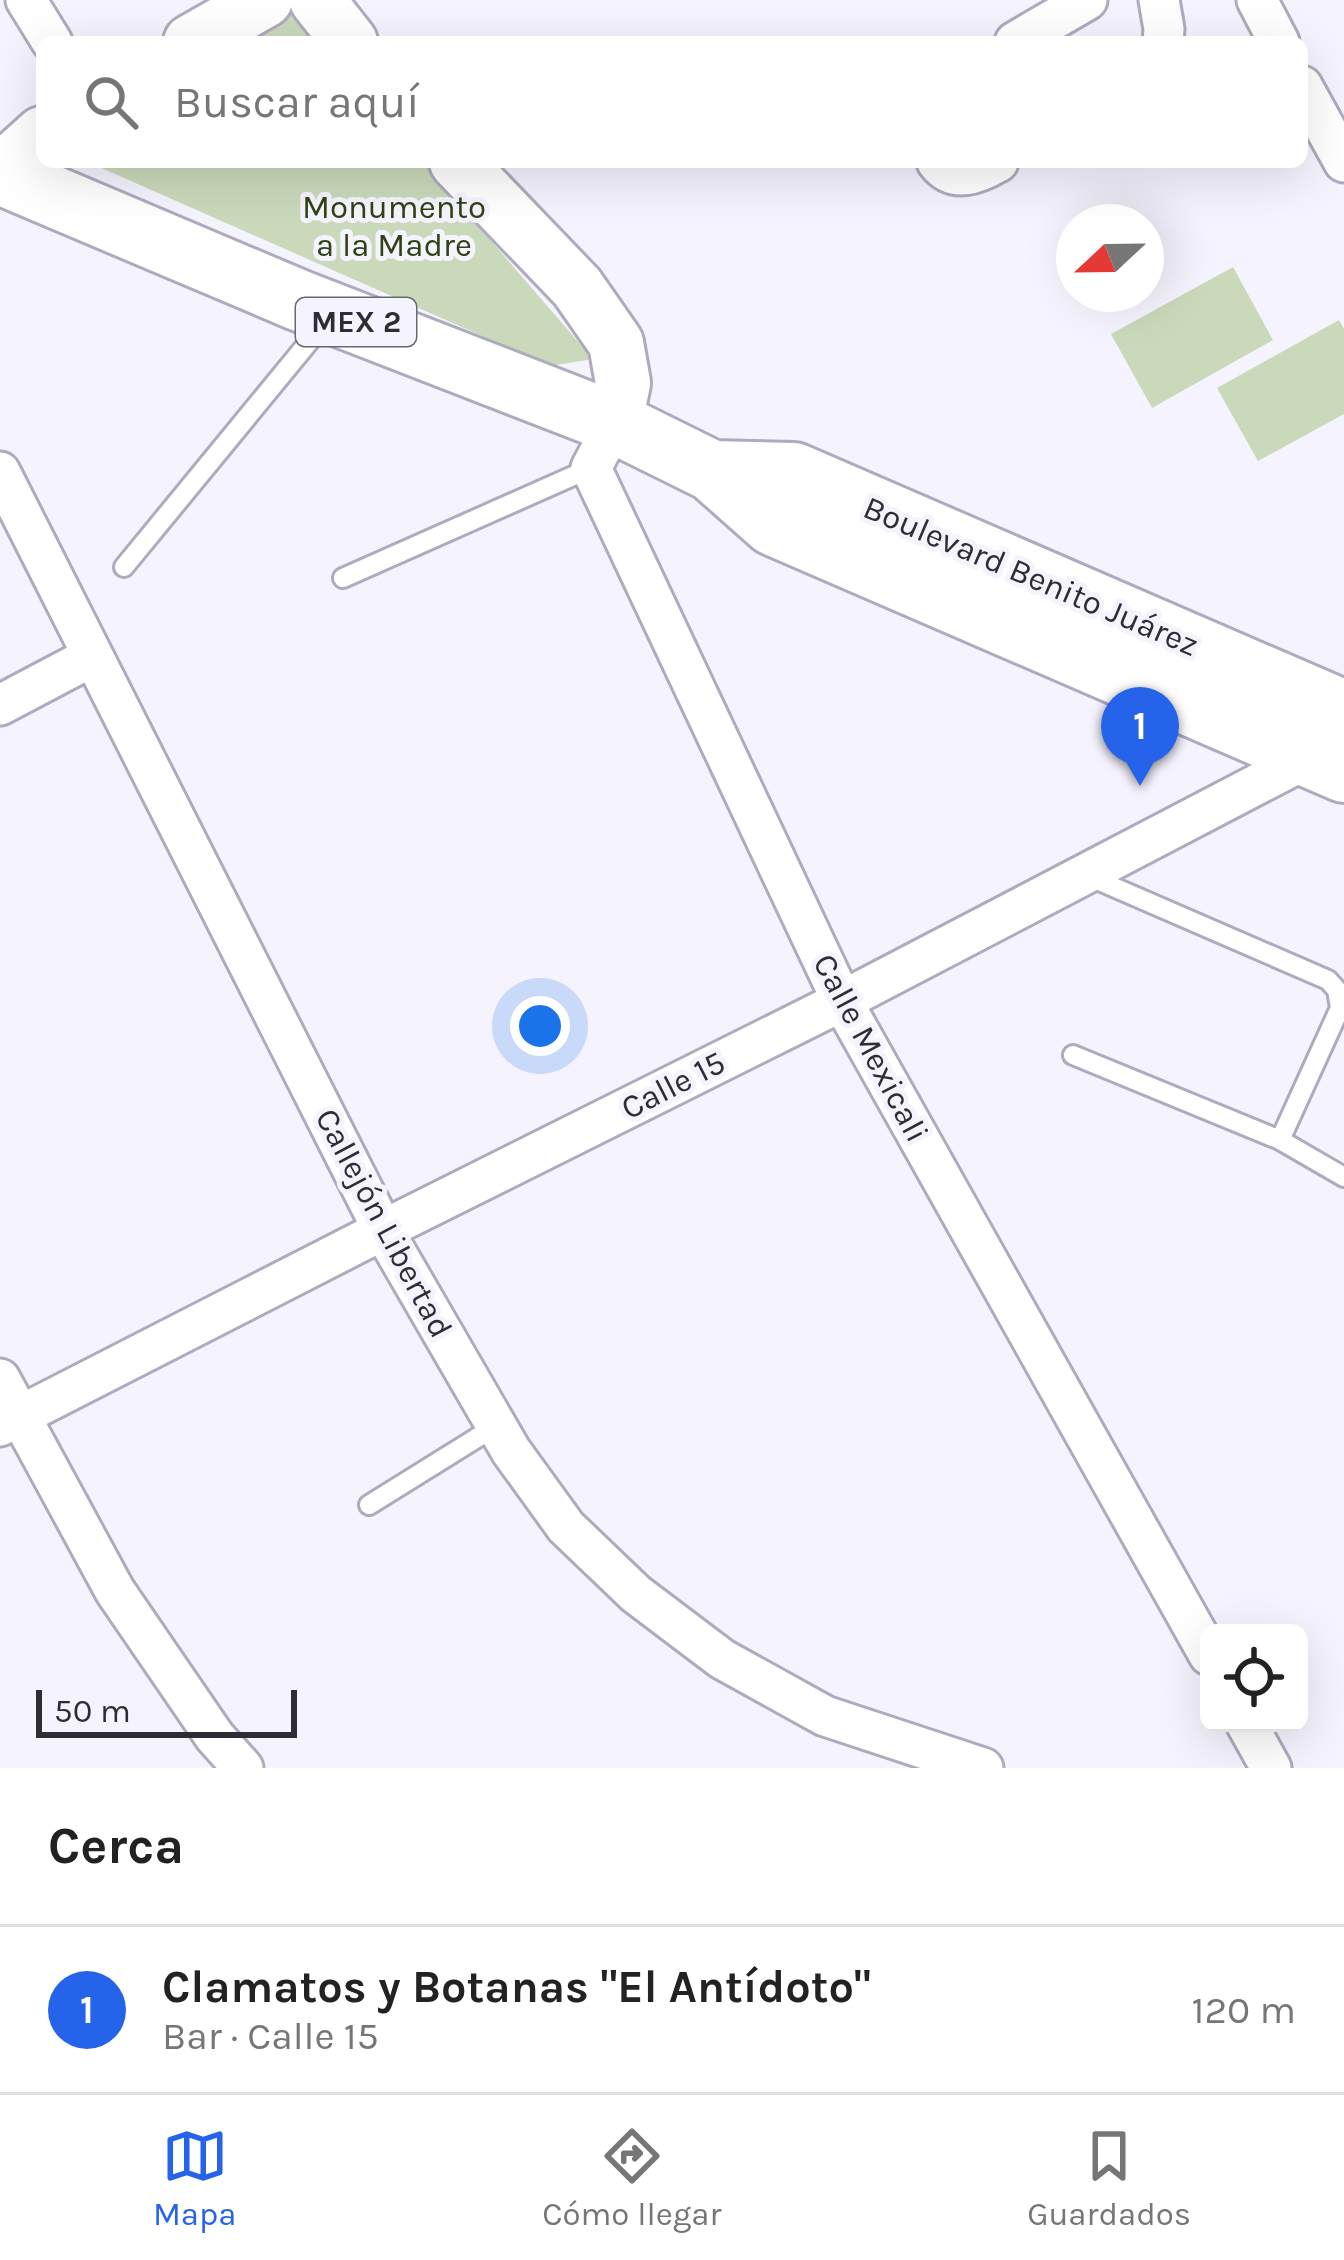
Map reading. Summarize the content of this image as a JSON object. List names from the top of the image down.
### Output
{
  "streets": {
    "main road": ["MEX 2", "Boulevard Benito Juárez"],
    "street": ["Calle Mexicali", "Calle 15", "Callejón Libertad"]
  },
  "crossings": [
    ["Boulevard Benito Juárez", "Calle Mexicali"],
    ["Boulevard Benito Juárez", "Calle 15"],
    ["Calle Mexicali", "Calle 15"],
    ["Calle 15", "Callejón Libertad"]
  ],
  "parks": ["Monumento a la Madre"],
  "scale_bar": "50 m",
  "north": "left",
  "page": {
    "search": "Buscar aquí",
    "pins": "1",
    "scale": "50 m",
    "heading": "Cerca",
    "list": [
      {
        "mark": "1",
        "name": "Clamatos y Botanas \"El Antídoto\"",
        "note": "Bar · Calle 15",
        "value": "120 m"
      }
    ],
    "nav": ["Mapa", "Cómo llegar", "Guardados"]
  }
}
